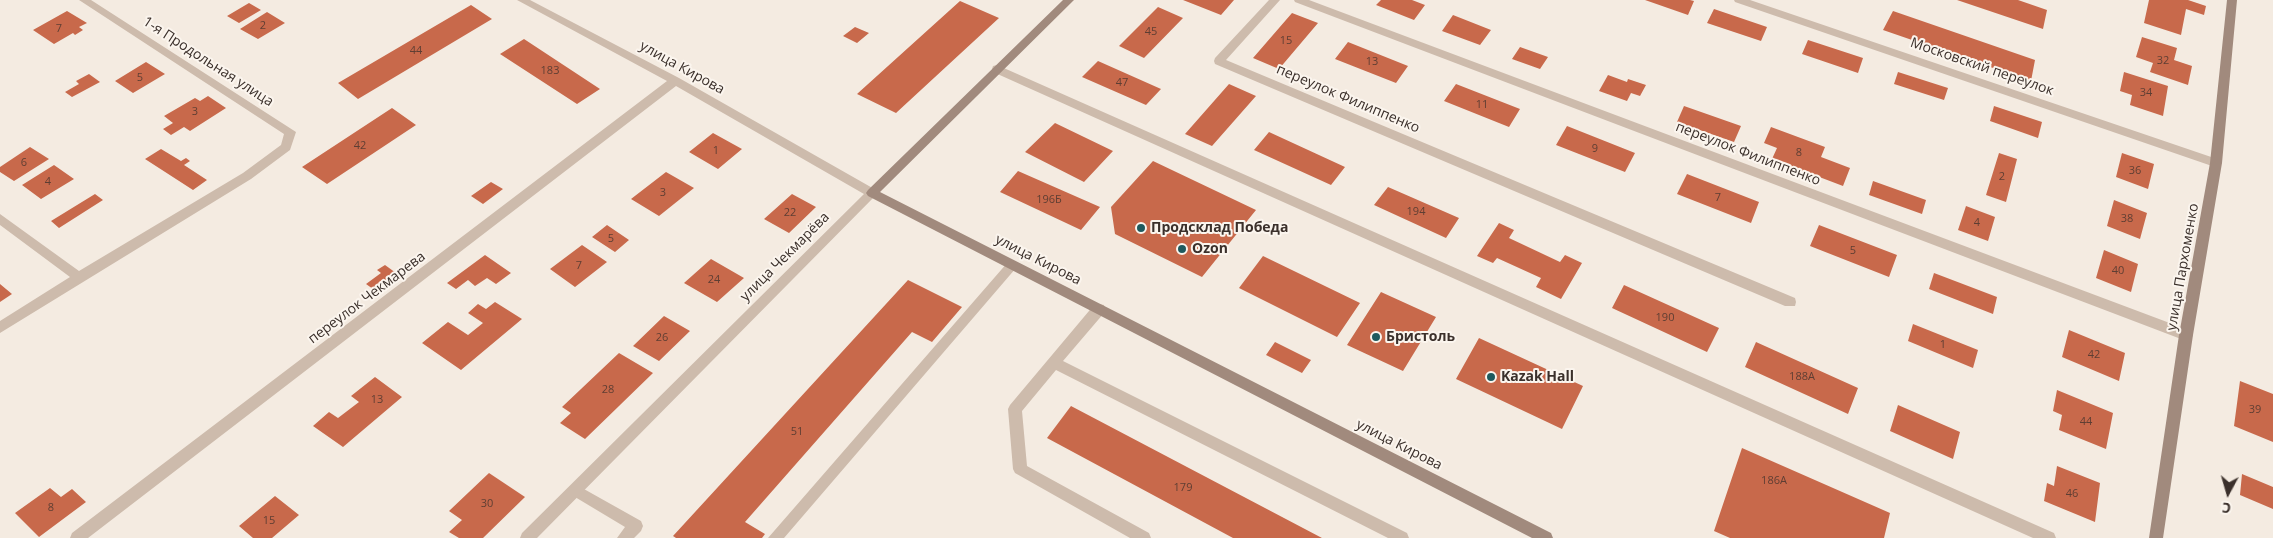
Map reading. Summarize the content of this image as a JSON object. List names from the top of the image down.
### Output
{
  "streets": {
    "street": [
      "1-я Продольная улица",
      "Московский переулок",
      "улица Кирова",
      "переулок Филиппенко",
      "улица Чекмарёва",
      "улица Пархоменко",
      "переулок Чекмарева"
    ]
  },
  "crossings": [
    ["Московский переулок", "улица Пархоменко"],
    ["улица Кирова", "улица Чекмарёва"],
    ["улица Кирова", "переулок Чекмарева"],
    ["переулок Филиппенко", "улица Пархоменко"]
  ],
  "places": [
    "Продсклад Победа",
    "Ozon",
    "Бристоль",
    "Kazak Hall"
  ],
  "house_numbers": [
    "2",
    "7",
    "45",
    "15",
    "44",
    "32",
    "13",
    "183",
    "5",
    "47",
    "34",
    "11",
    "3",
    "42",
    "9",
    "1",
    "8",
    "6",
    "36",
    "2",
    "4",
    "3",
    "7",
    "196Б",
    "194",
    "22",
    "38",
    "4",
    "5",
    "5",
    "7",
    "40",
    "24",
    "190",
    "26",
    "1",
    "42",
    "188А",
    "28",
    "13",
    "39",
    "44",
    "51",
    "186А",
    "179",
    "46",
    "30",
    "8",
    "15"
  ],
  "north": "bottom"
}
